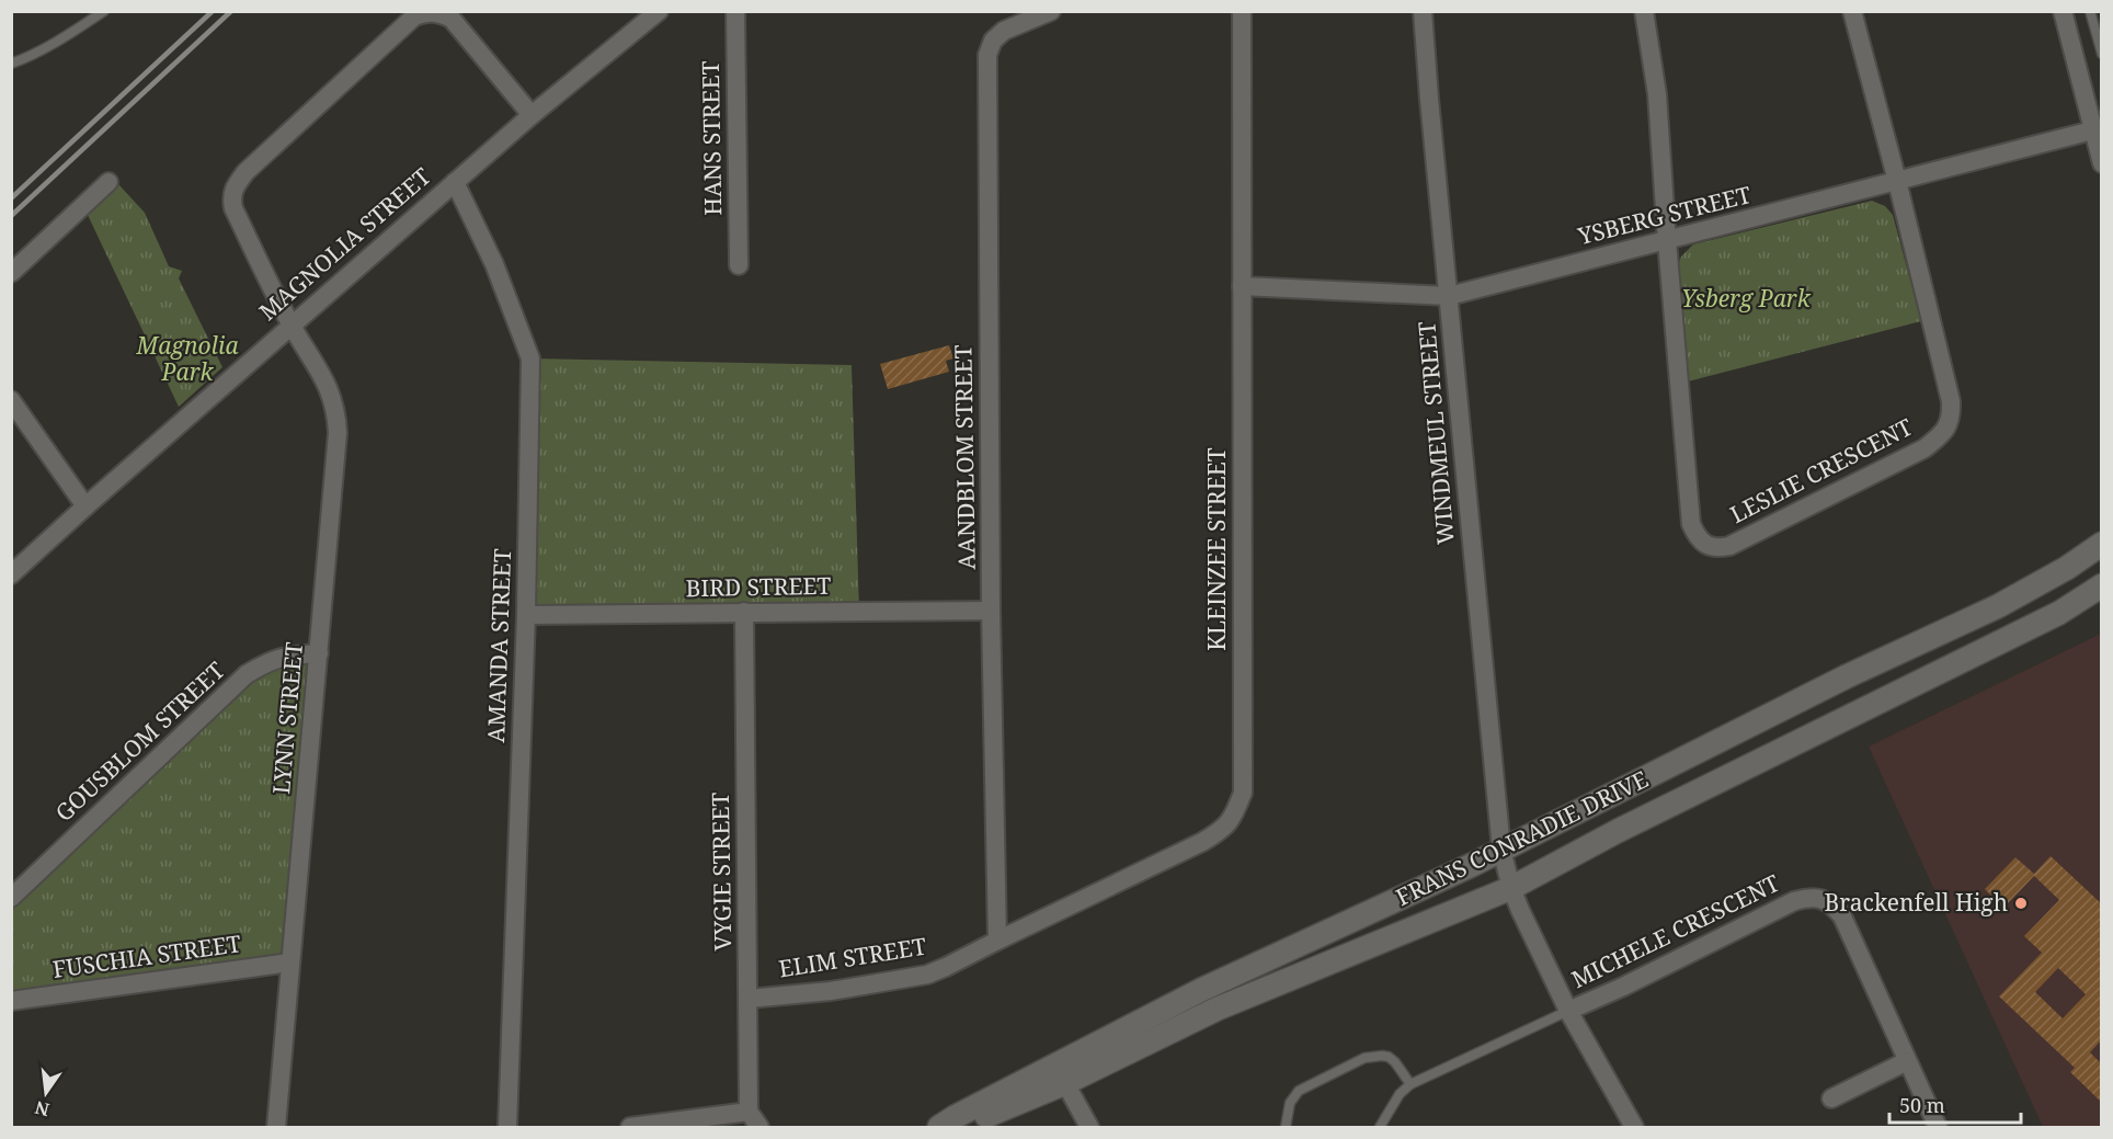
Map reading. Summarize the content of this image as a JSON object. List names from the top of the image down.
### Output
{
  "streets": {
    "street": [
      "HANS STREET",
      "YSBERG STREET",
      "MAGNOLIA STREET",
      "WINDMEUL STREET",
      "AANDBLOM STREET",
      "LESLIE CRESCENT",
      "KLEINZEE STREET",
      "BIRD STREET",
      "AMANDA STREET",
      "LYNN STREET",
      "GOUSBLOM STREET",
      "FRANS CONRADIE DRIVE",
      "VYGIE STREET",
      "MICHELE CRESCENT",
      "FUSCHIA STREET",
      "ELIM STREET"
    ]
  },
  "crossings": [
    ["YSBERG STREET", "WINDMEUL STREET"],
    ["YSBERG STREET", "LESLIE CRESCENT"],
    ["YSBERG STREET", "KLEINZEE STREET"],
    ["MAGNOLIA STREET", "AMANDA STREET"],
    ["MAGNOLIA STREET", "LYNN STREET"],
    ["WINDMEUL STREET", "FRANS CONRADIE DRIVE"],
    ["WINDMEUL STREET", "MICHELE CRESCENT"],
    ["AANDBLOM STREET", "KLEINZEE STREET"],
    ["AANDBLOM STREET", "BIRD STREET"],
    ["AANDBLOM STREET", "ELIM STREET"],
    ["KLEINZEE STREET", "ELIM STREET"],
    ["BIRD STREET", "AMANDA STREET"],
    ["BIRD STREET", "VYGIE STREET"],
    ["LYNN STREET", "GOUSBLOM STREET"],
    ["LYNN STREET", "FUSCHIA STREET"],
    ["VYGIE STREET", "ELIM STREET"]
  ],
  "parks": ["Ysberg Park", "Magnolia Park"],
  "places": ["Brackenfell High"],
  "scale_bar": "50 m",
  "north": "bottom"
}
